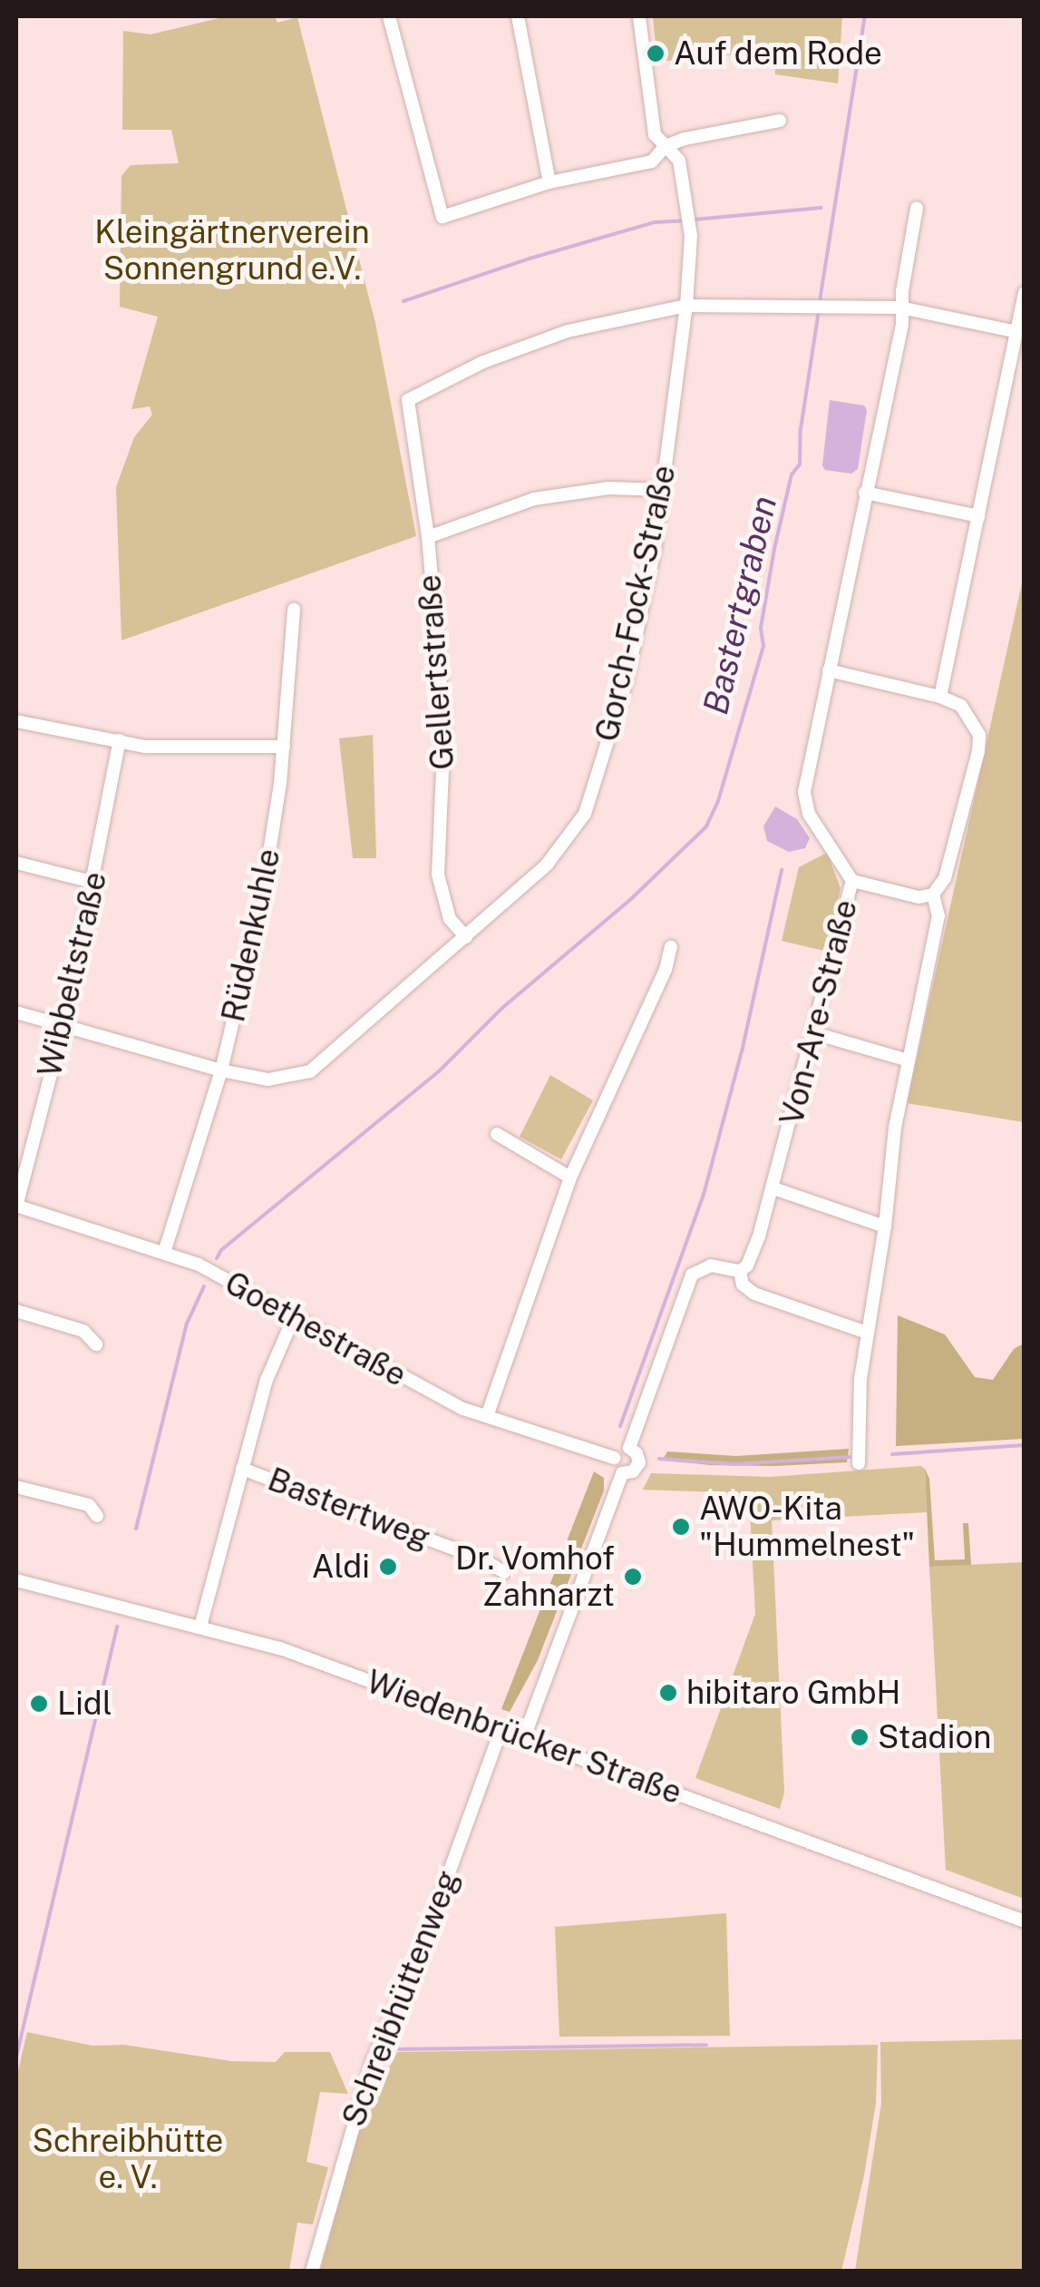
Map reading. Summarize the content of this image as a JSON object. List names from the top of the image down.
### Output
{
  "streets": {
    "street": [
      "Gorch-Fock-Straße",
      "Gellertstraße",
      "Rüdenkuhle",
      "Wibbeltstraße",
      "Von-Are-Straße",
      "Goethestraße",
      "Bastertweg",
      "Wiedenbrücker Straße",
      "Schreibhüttenweg"
    ]
  },
  "crossings": [
    ["Gorch-Fock-Straße", "Gellertstraße"],
    ["Gorch-Fock-Straße", "Rüdenkuhle"],
    ["Gorch-Fock-Straße", "Wibbeltstraße"],
    ["Rüdenkuhle", "Goethestraße"],
    ["Wibbeltstraße", "Goethestraße"],
    ["Goethestraße", "Bastertweg"],
    ["Bastertweg", "Wiedenbrücker Straße"],
    ["Wiedenbrücker Straße", "Schreibhüttenweg"]
  ],
  "water": ["Bastertgraben"],
  "parks": ["Kleingärtnerverein Sonnengrund e.V.", "Schreibhütte e. V."],
  "places": [
    "Auf dem Rode",
    "AWO-Kita \"Hummelnest\"",
    "Aldi",
    "Dr. Vomhof Zahnarzt",
    "hibitaro GmbH",
    "Lidl",
    "Stadion"
  ]
}
